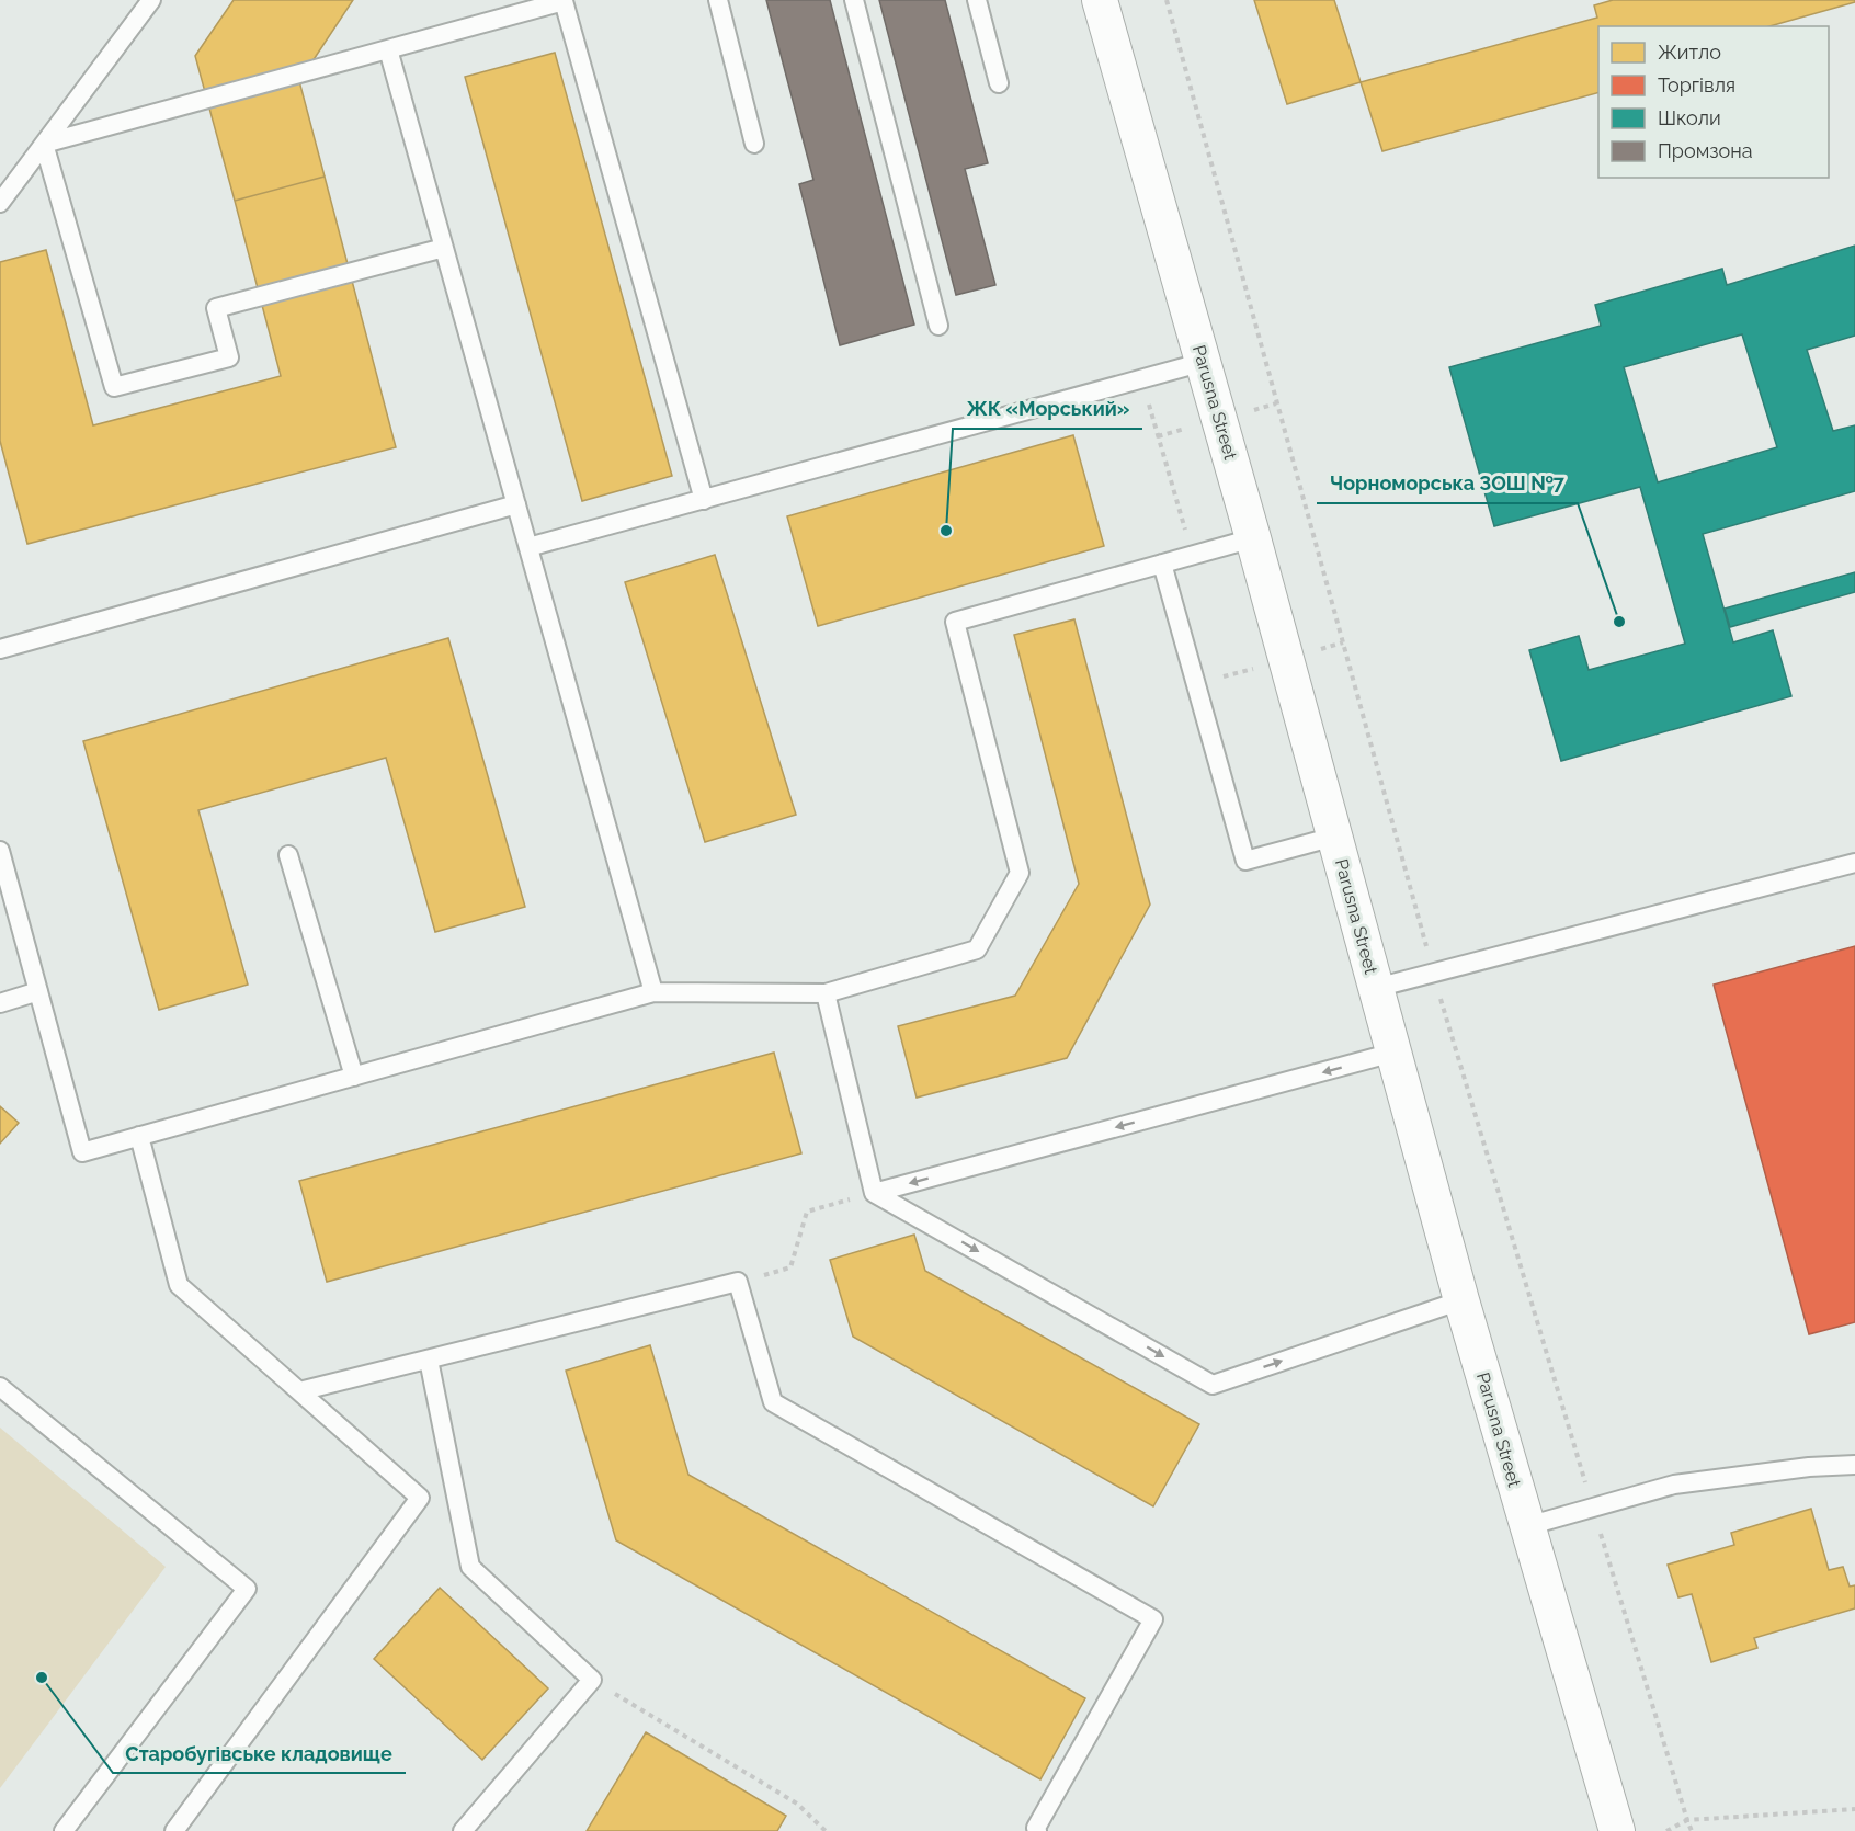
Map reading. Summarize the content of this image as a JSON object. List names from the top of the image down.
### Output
{
  "streets": {
    "street": ["Parusna Street"]
  },
  "places": ["ЖК «Морський»", "Чорноморська ЗОШ №7", "Старобугівське кладовище"],
  "legend": [
    "Житло",
    "Торгівля",
    "Школи",
    "Промзона"
  ]
}
